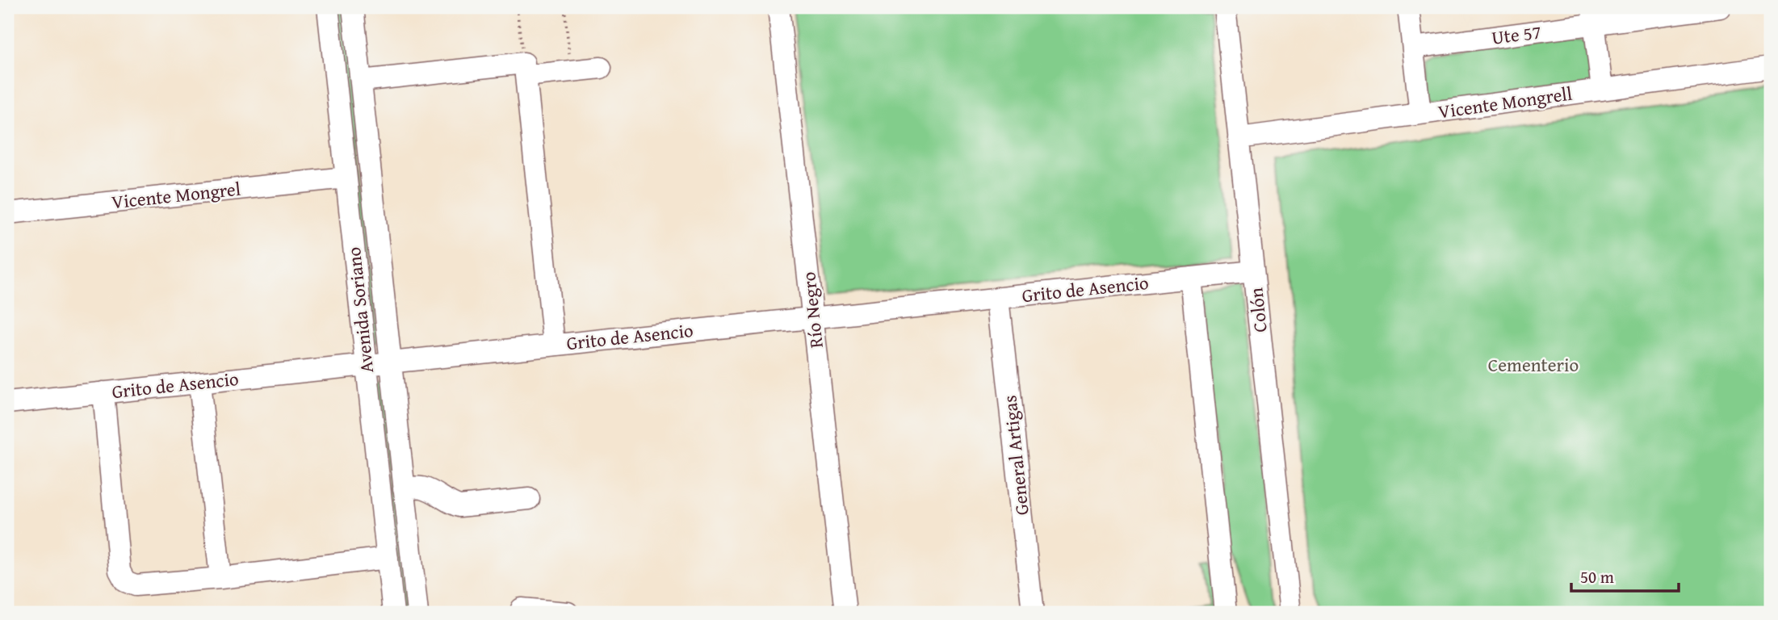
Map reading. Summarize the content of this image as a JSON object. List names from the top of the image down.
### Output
{
  "streets": {
    "street": [
      "Ute 57",
      "Vicente Mongrell",
      "Vicente Mongrel",
      "Grito de Asencio",
      "Avenida Soriano",
      "Río Negro",
      "Colón",
      "General Artigas"
    ]
  },
  "crossings": [
    ["Vicente Mongrell", "Colón"],
    ["Vicente Mongrel", "Avenida Soriano"],
    ["Grito de Asencio", "Avenida Soriano"],
    ["Grito de Asencio", "Río Negro"],
    ["Grito de Asencio", "Colón"],
    ["Grito de Asencio", "General Artigas"]
  ],
  "parks": ["Cementerio"],
  "scale_bar": "50 m"
}
